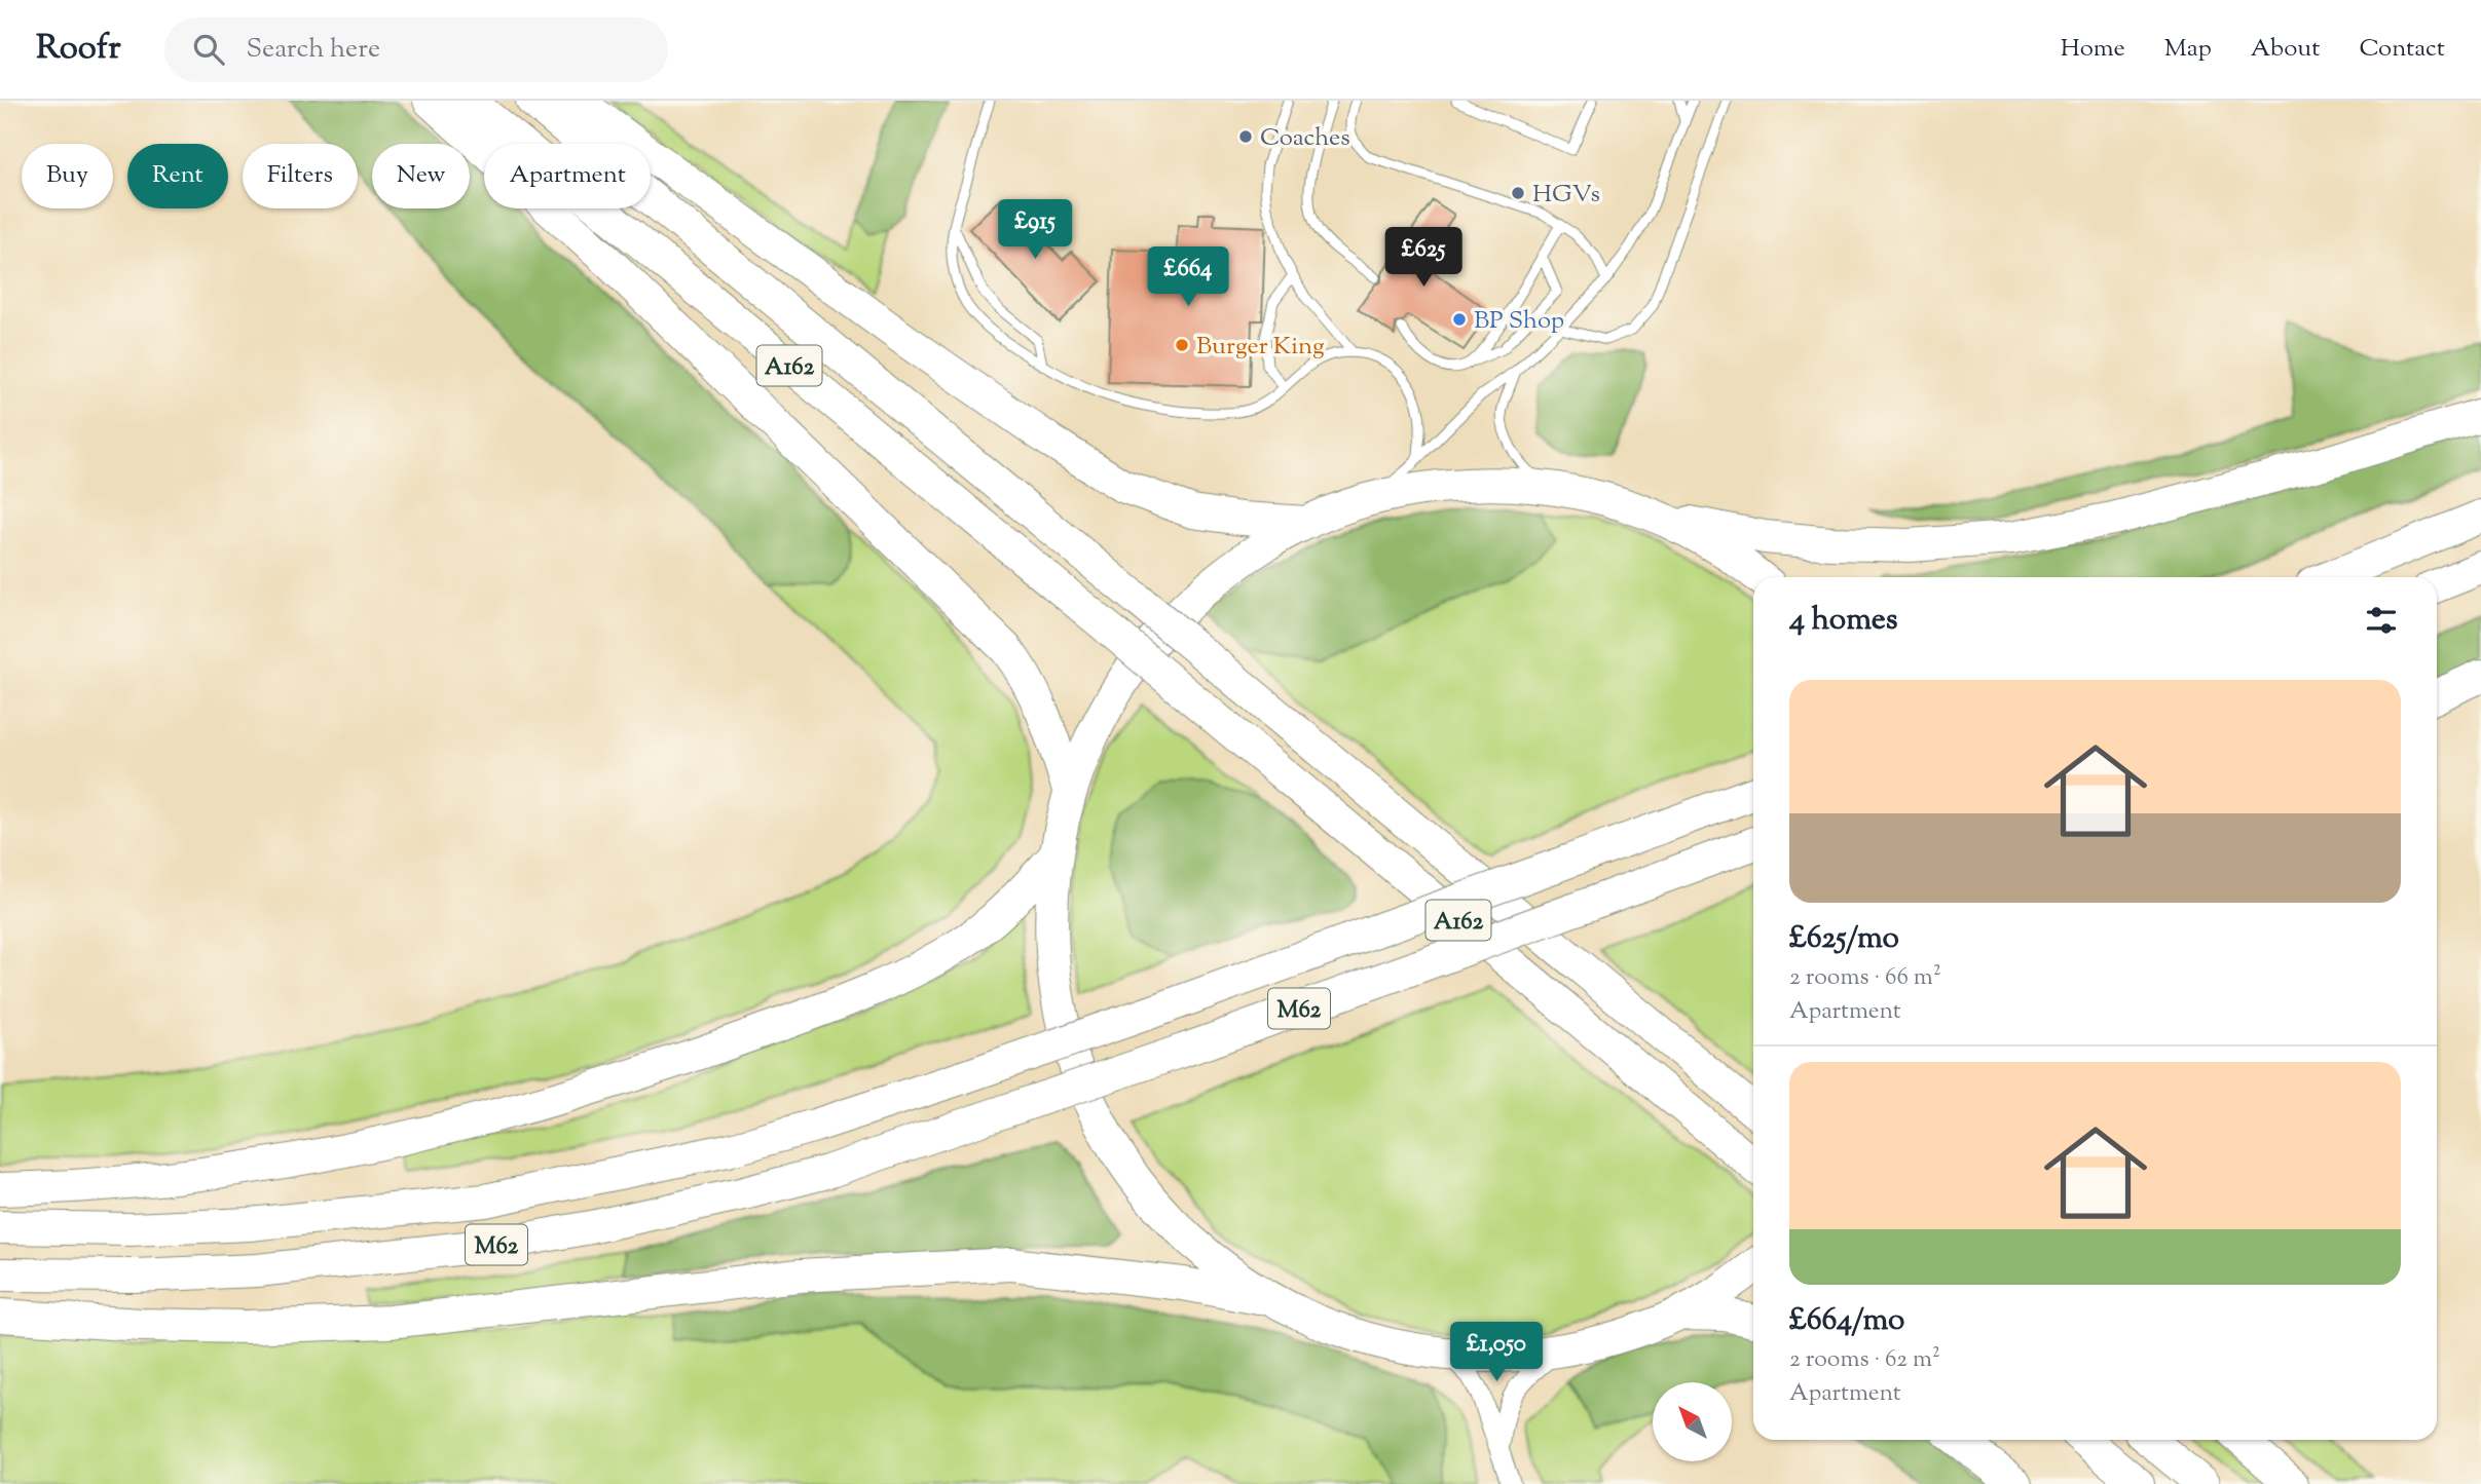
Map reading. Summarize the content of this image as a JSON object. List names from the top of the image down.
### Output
{
  "streets": {
    "highway": ["A162", "M62"]
  },
  "places": [
    "Coaches",
    "HGVs",
    "BP Shop",
    "Burger King"
  ],
  "north": "top left",
  "page": {
    "header": "Roofr",
    "search": "Search here",
    "nav": [
      "Home",
      "Map",
      "About",
      "Contact"
    ],
    "chip": [
      "Buy",
      "Rent",
      "Filters",
      "New",
      "Apartment"
    ],
    "price": [
      "£915",
      "£625",
      "£664",
      "£1,050"
    ],
    "heading": "4 homes",
    "list": [
      {
        "name": "£625/mo",
        "note": "2 rooms · 66 m² · Apartment"
      },
      {
        "name": "£664/mo",
        "note": "2 rooms · 62 m² · Apartment"
      }
    ]
  }
}
